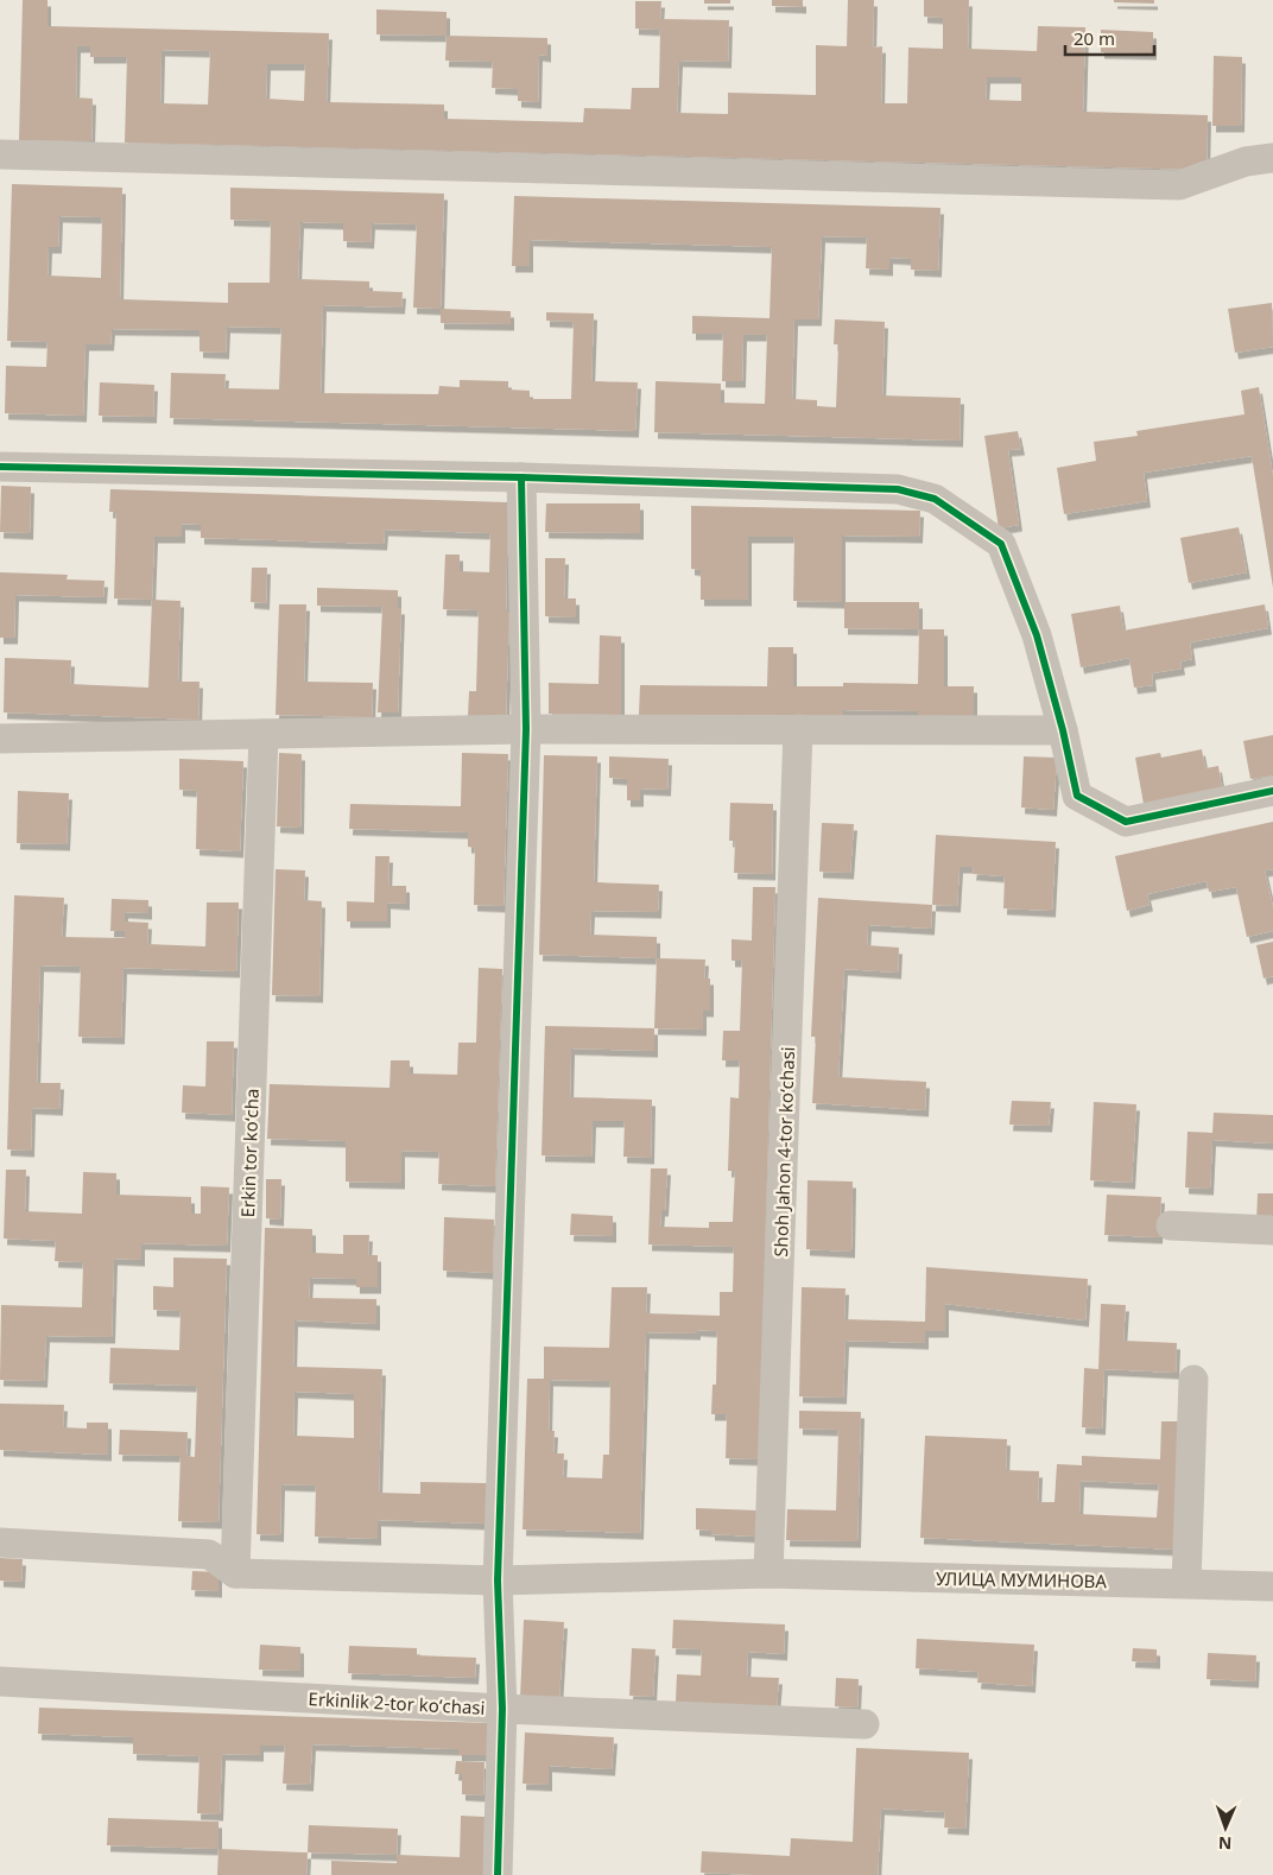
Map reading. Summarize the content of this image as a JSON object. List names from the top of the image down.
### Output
{
  "streets": {
    "street": [
      "Shoh Jahon 4-tor koʻchasi",
      "Erkin tor koʻcha",
      "УЛИЦА МУМИНОВА",
      "Erkinlik 2-tor koʻchasi"
    ]
  },
  "crossings": [
    ["Shoh Jahon 4-tor koʻchasi", "УЛИЦА МУМИНОВА"],
    ["Erkin tor koʻcha", "УЛИЦА МУМИНОВА"]
  ],
  "scale_bar": "20 m",
  "north": "bottom"
}
